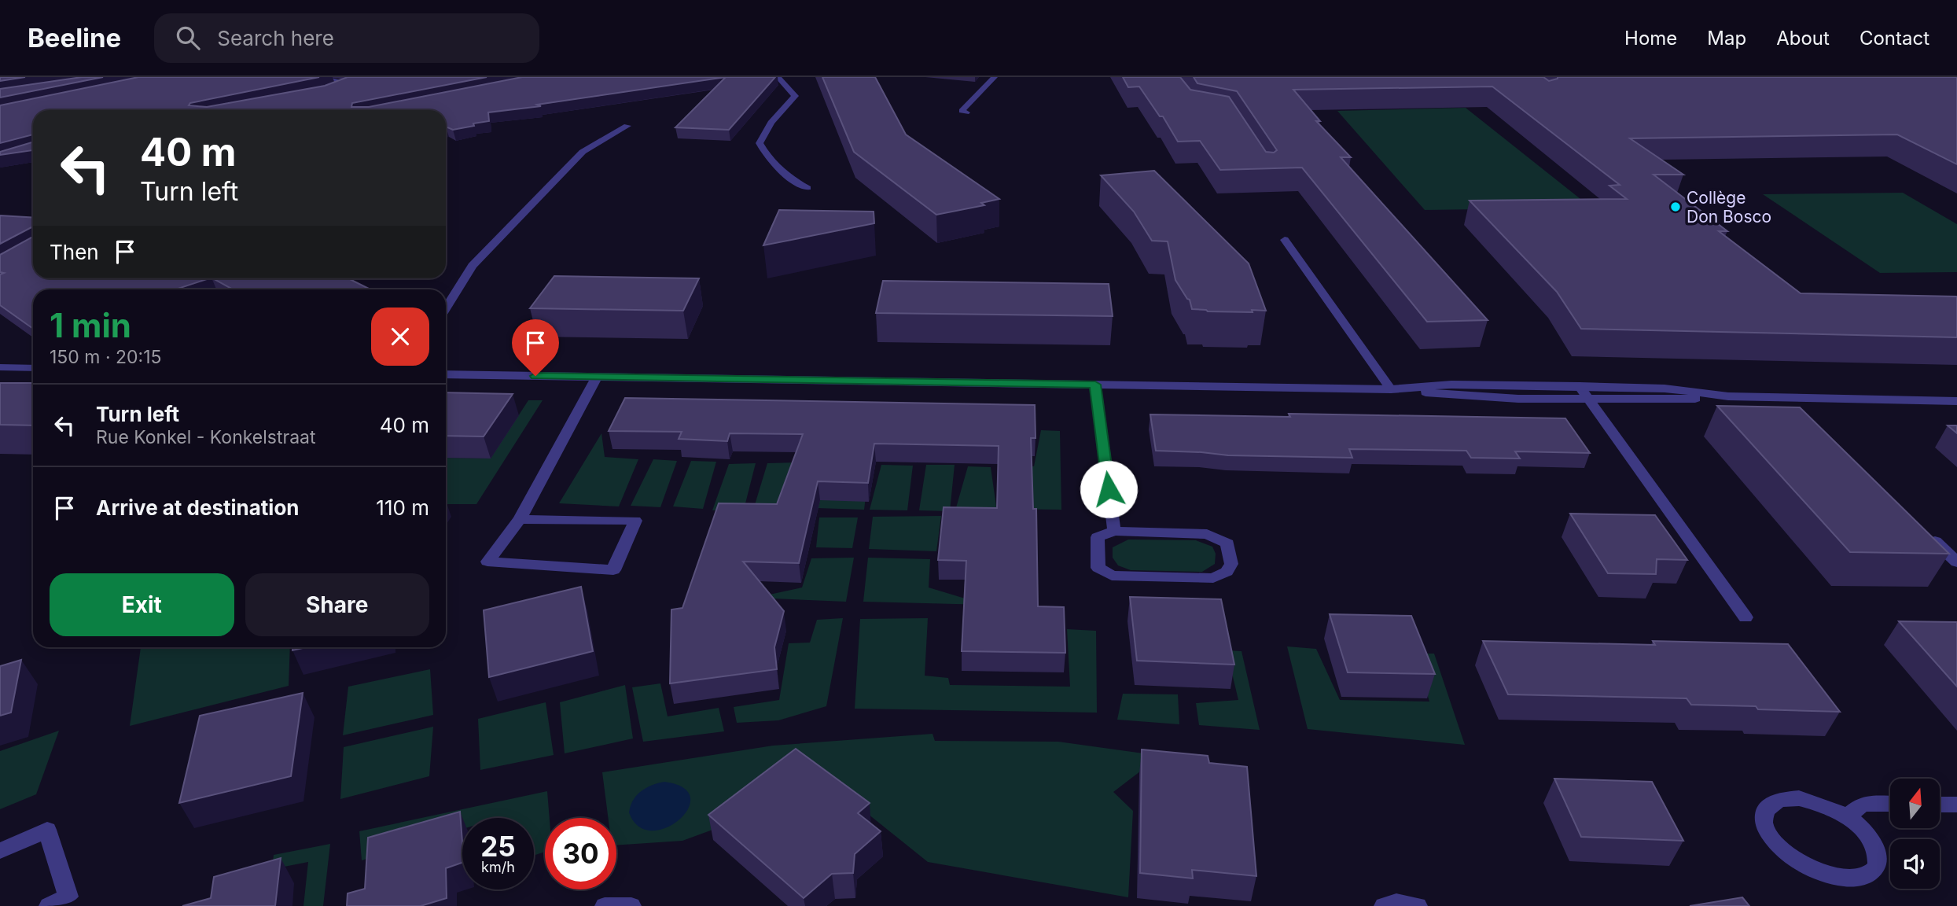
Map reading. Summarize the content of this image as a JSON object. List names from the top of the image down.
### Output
{
  "places": ["Collège Don Bosco"],
  "north": "top",
  "page": {
    "header": "Beeline",
    "search": "Search here",
    "nav": [
      "Home",
      "Map",
      "About",
      "Contact"
    ],
    "turn": ["40 m", "Turn left"],
    "then": "Then",
    "heading": ["1 min", "150 m · 20:15"],
    "list": [
      {
        "name": "Turn left",
        "note": "Rue Konkel - Konkelstraat",
        "value": "40 m"
      },
      {
        "name": "Arrive at destination",
        "value": "110 m"
      }
    ],
    "buttons": ["Exit", "Share"],
    "speed": "25 km/h",
    "limit": "30"
  }
}
